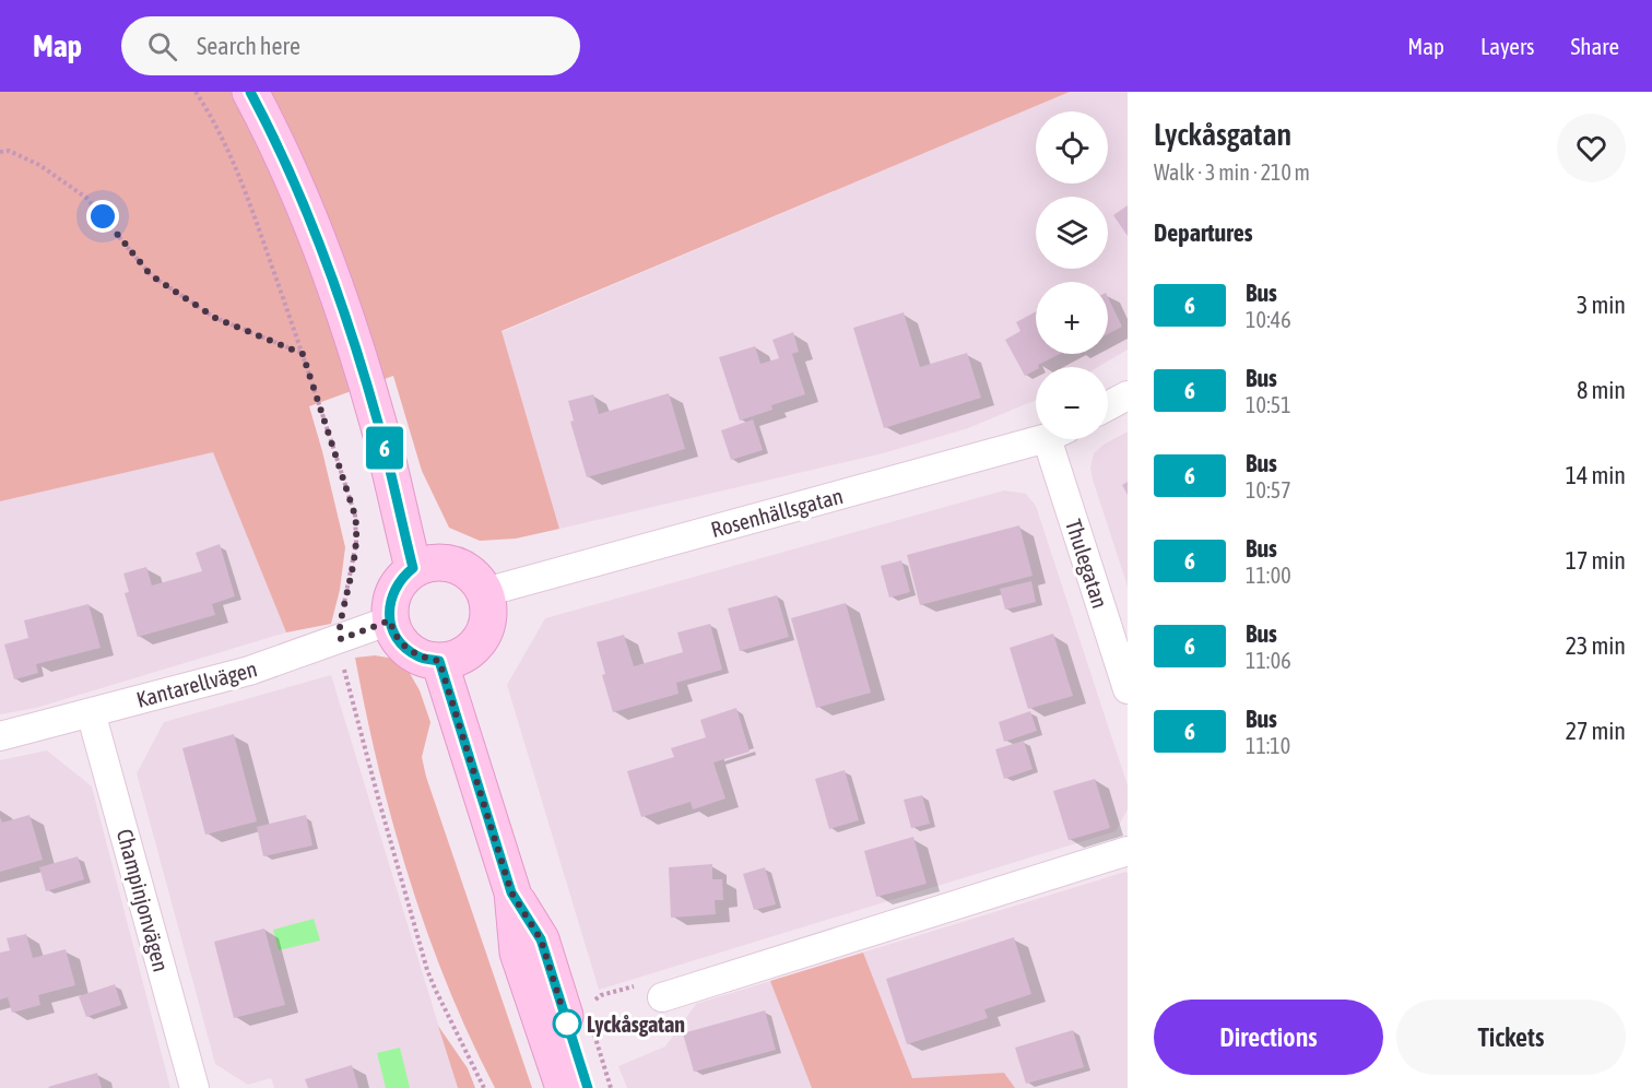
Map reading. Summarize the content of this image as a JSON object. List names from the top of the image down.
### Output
{
  "streets": {
    "street": [
      "Rosenhällsgatan",
      "Thulegatan",
      "Kantarellvägen",
      "Champinjonvägen"
    ]
  },
  "crossings": [
    ["Rosenhällsgatan", "Kantarellvägen"],
    ["Kantarellvägen", "Champinjonvägen"]
  ],
  "places": ["Lyckåsgatan"],
  "lines": ["bus line 6"],
  "page": {
    "header": "Map",
    "search": "Search here",
    "nav": ["Map", "Layers", "Share"],
    "on_map": "6",
    "heading": [
      ["Lyckåsgatan", "Walk · 3 min · 210 m"],
      "Departures"
    ],
    "map_buttons": ["+", "−"],
    "list": [
      {
        "mark": "6",
        "name": "Bus",
        "note": "10:46",
        "value": "3 min"
      },
      {
        "mark": "6",
        "name": "Bus",
        "note": "10:51",
        "value": "8 min"
      },
      {
        "mark": "6",
        "name": "Bus",
        "note": "10:57",
        "value": "14 min"
      },
      {
        "mark": "6",
        "name": "Bus",
        "note": "11:00",
        "value": "17 min"
      },
      {
        "mark": "6",
        "name": "Bus",
        "note": "11:06",
        "value": "23 min"
      },
      {
        "mark": "6",
        "name": "Bus",
        "note": "11:10",
        "value": "27 min"
      }
    ],
    "buttons": ["Directions", "Tickets"]
  }
}
